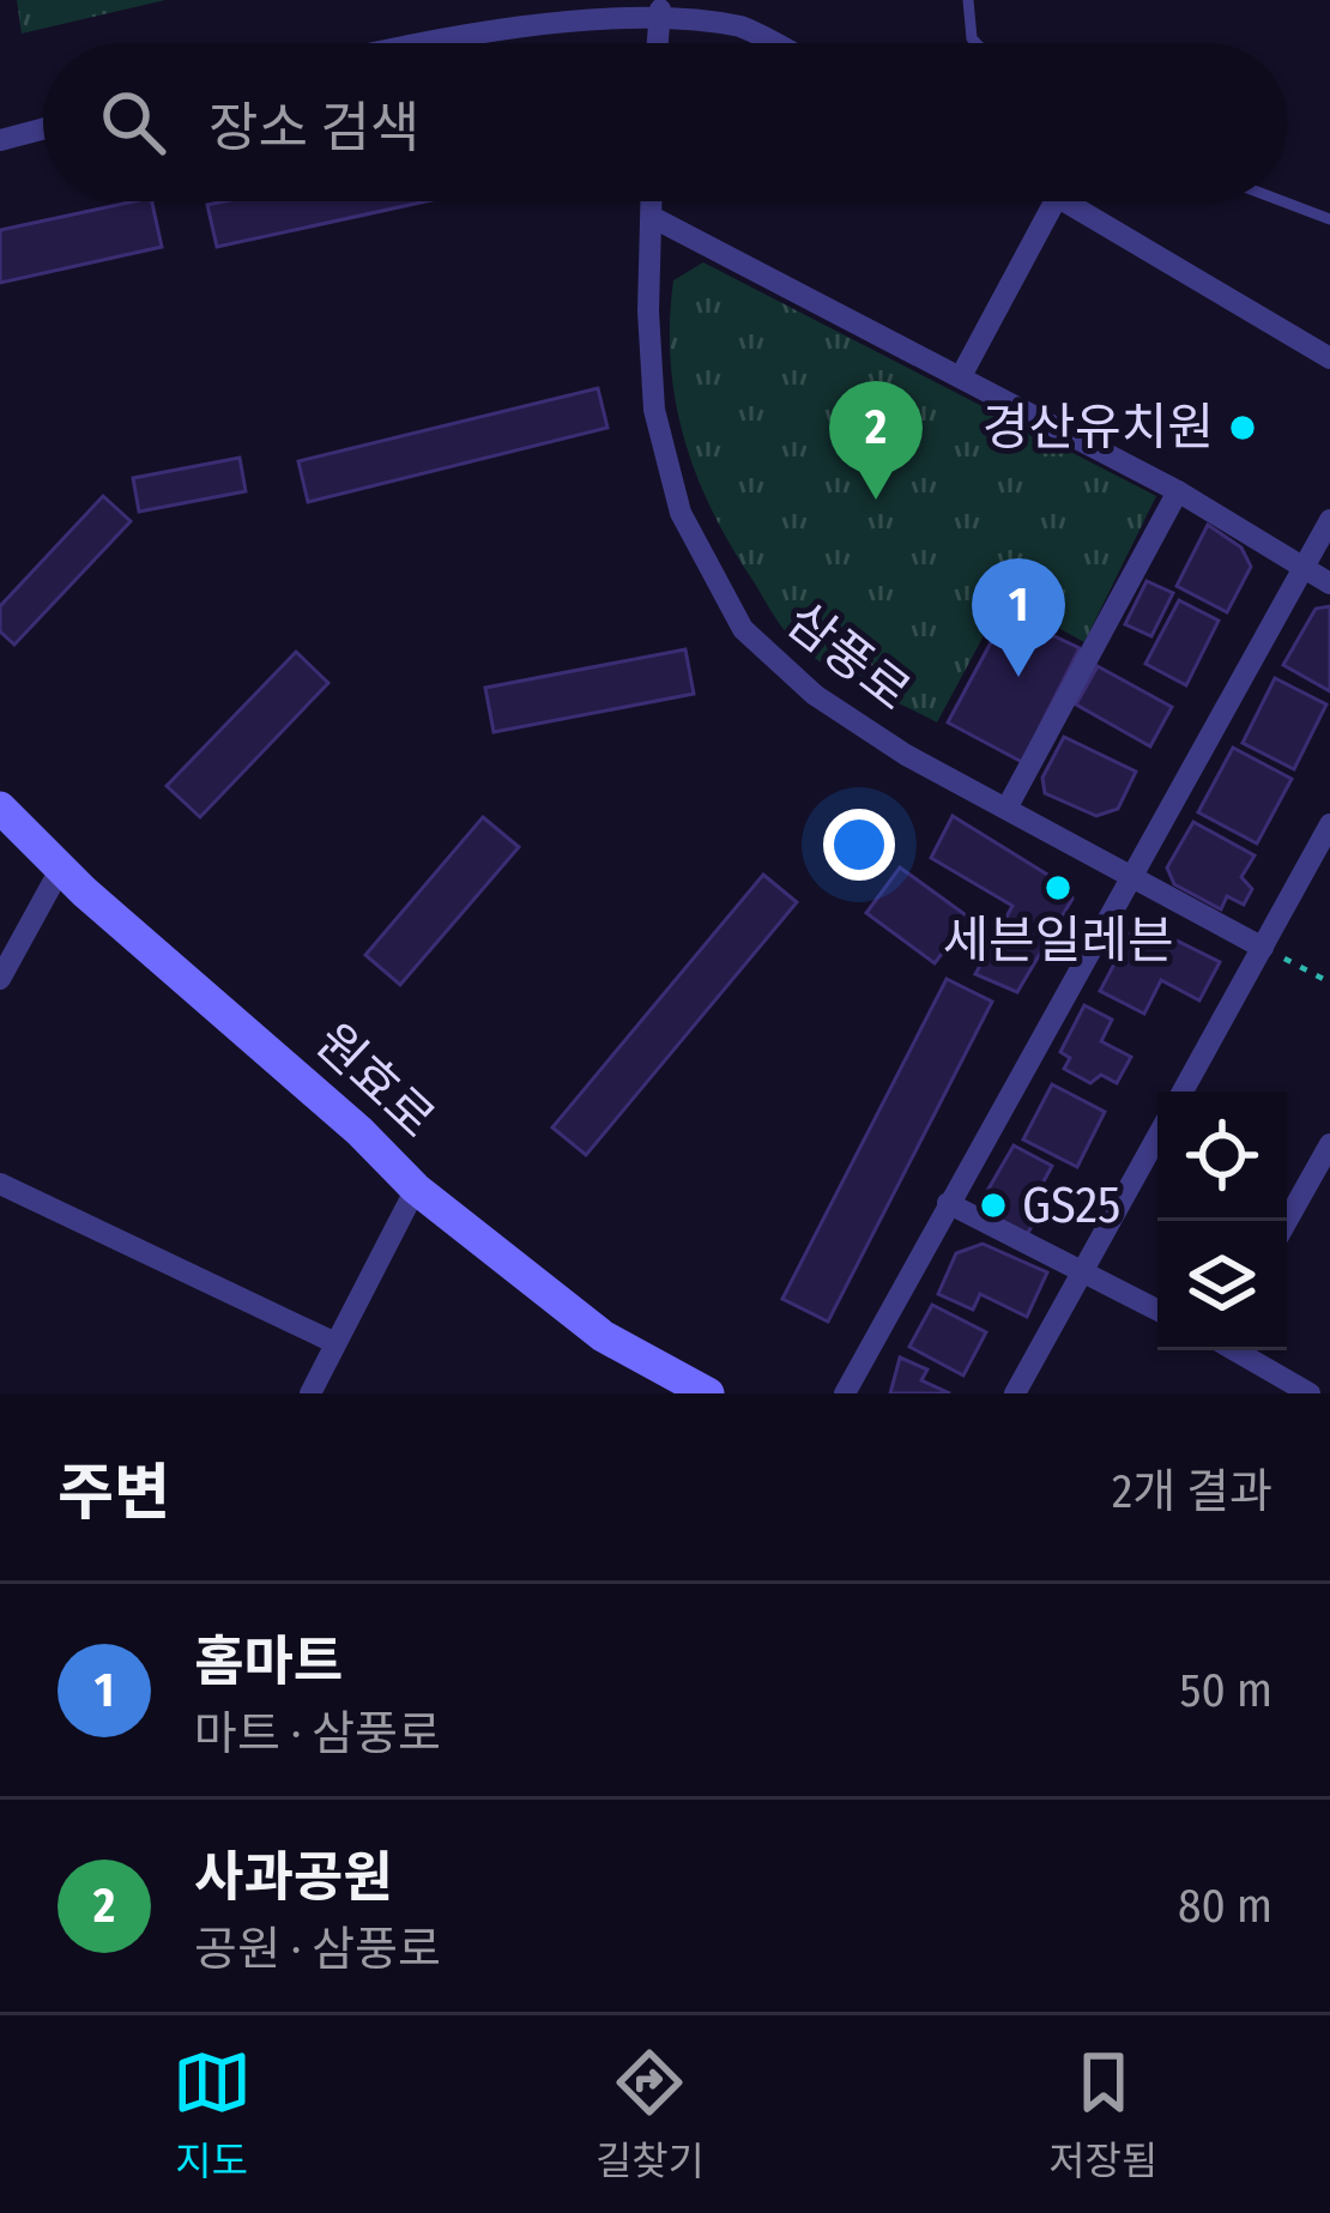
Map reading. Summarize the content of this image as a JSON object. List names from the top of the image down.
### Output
{
  "streets": {
    "main road": ["원효로"],
    "street": ["삼풍로"]
  },
  "places": ["경산유치원", "세븐일레븐", "GS25"],
  "page": {
    "search": "장소 검색",
    "pins": ["2", "1"],
    "heading": ["주변", "2개 결과"],
    "list": [
      {
        "mark": "1",
        "name": "홈마트",
        "note": "마트 · 삼풍로",
        "value": "50 m"
      },
      {
        "mark": "2",
        "name": "사과공원",
        "note": "공원 · 삼풍로",
        "value": "80 m"
      }
    ],
    "nav": ["지도", "길찾기", "저장됨"]
  }
}
